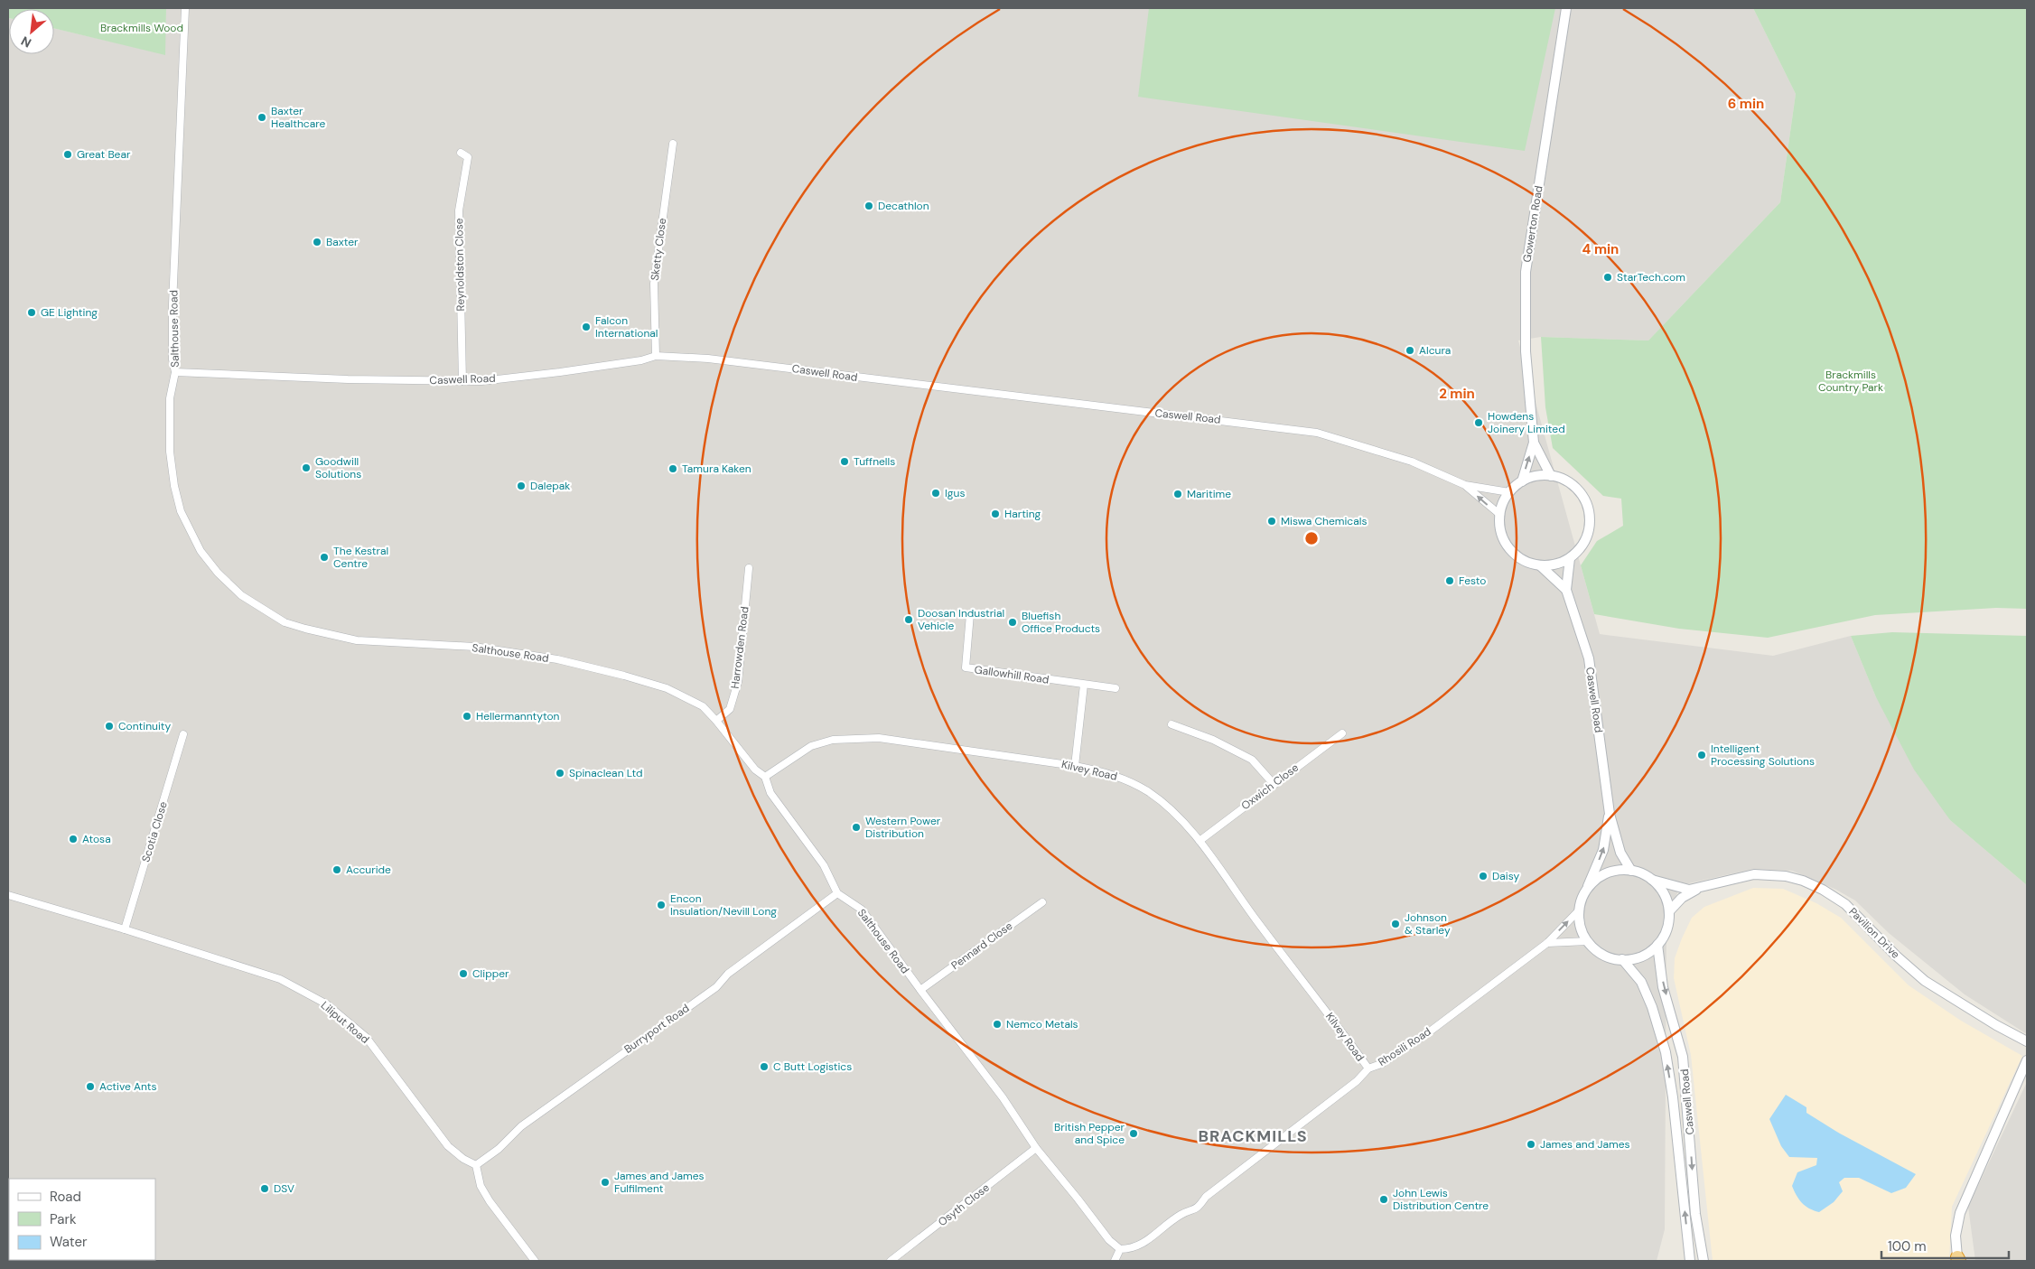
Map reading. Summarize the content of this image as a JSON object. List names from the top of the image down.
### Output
{
  "streets": {
    "street": [
      "Gowerton Road",
      "Sketty Close",
      "Reynoldston Close",
      "Salthouse Road",
      "Caswell Road",
      "Harrowden Road",
      "Gallowhill Road",
      "Kilvey Road",
      "Oxwich Close",
      "Scotia Close",
      "Pavilion Drive",
      "Pennard Close",
      "Liliput Road",
      "Burryport Road",
      "Rhosili Road",
      "Osyth Close"
    ]
  },
  "crossings": [
    ["Gowerton Road", "Caswell Road"],
    ["Sketty Close", "Caswell Road"],
    ["Reynoldston Close", "Caswell Road"],
    ["Salthouse Road", "Caswell Road"],
    ["Salthouse Road", "Harrowden Road"],
    ["Salthouse Road", "Kilvey Road"],
    ["Salthouse Road", "Pennard Close"],
    ["Salthouse Road", "Burryport Road"],
    ["Salthouse Road", "Rhosili Road"],
    ["Salthouse Road", "Osyth Close"],
    ["Caswell Road", "Pavilion Drive"],
    ["Caswell Road", "Rhosili Road"],
    ["Kilvey Road", "Oxwich Close"],
    ["Kilvey Road", "Rhosili Road"],
    ["Scotia Close", "Liliput Road"],
    ["Pavilion Drive", "Rhosili Road"],
    ["Liliput Road", "Burryport Road"]
  ],
  "districts": ["BRACKMILLS"],
  "parks": ["Brackmills Wood", "Brackmills Country Park"],
  "places": [
    "Baxter Healthcare",
    "Great Bear",
    "Decathlon",
    "Baxter",
    "StarTech.com",
    "GE Lighting",
    "Falcon International",
    "Alcura",
    "Howdens Joinery Limited",
    "Tuffnells",
    "Goodwill Solutions",
    "Tamura Kaken",
    "Dalepak",
    "Igus",
    "Maritime",
    "Harting",
    "Miswa Chemicals",
    "The Kestral Centre",
    "Festo",
    "Doosan Industrial Vehicle",
    "Bluefish Office Products",
    "Hellermanntyton",
    "Continuity",
    "Intelligent Processing Solutions",
    "Spinaclean Ltd",
    "Western Power Distribution",
    "Atosa",
    "Accuride",
    "Daisy",
    "Encon Insulation/Nevill Long",
    "Johnson & Starley",
    "Clipper",
    "Nemco Metals",
    "C Butt Logistics",
    "Active Ants",
    "British Pepper and Spice",
    "James and James",
    "James and James Fulfilment",
    "DSV",
    "John Lewis Distribution Centre"
  ],
  "legend": ["Road", "Park", "Water"],
  "scale_bar": "100 m",
  "north": "bottom left",
  "rings": ["6 min", "4 min", "2 min"]
}
